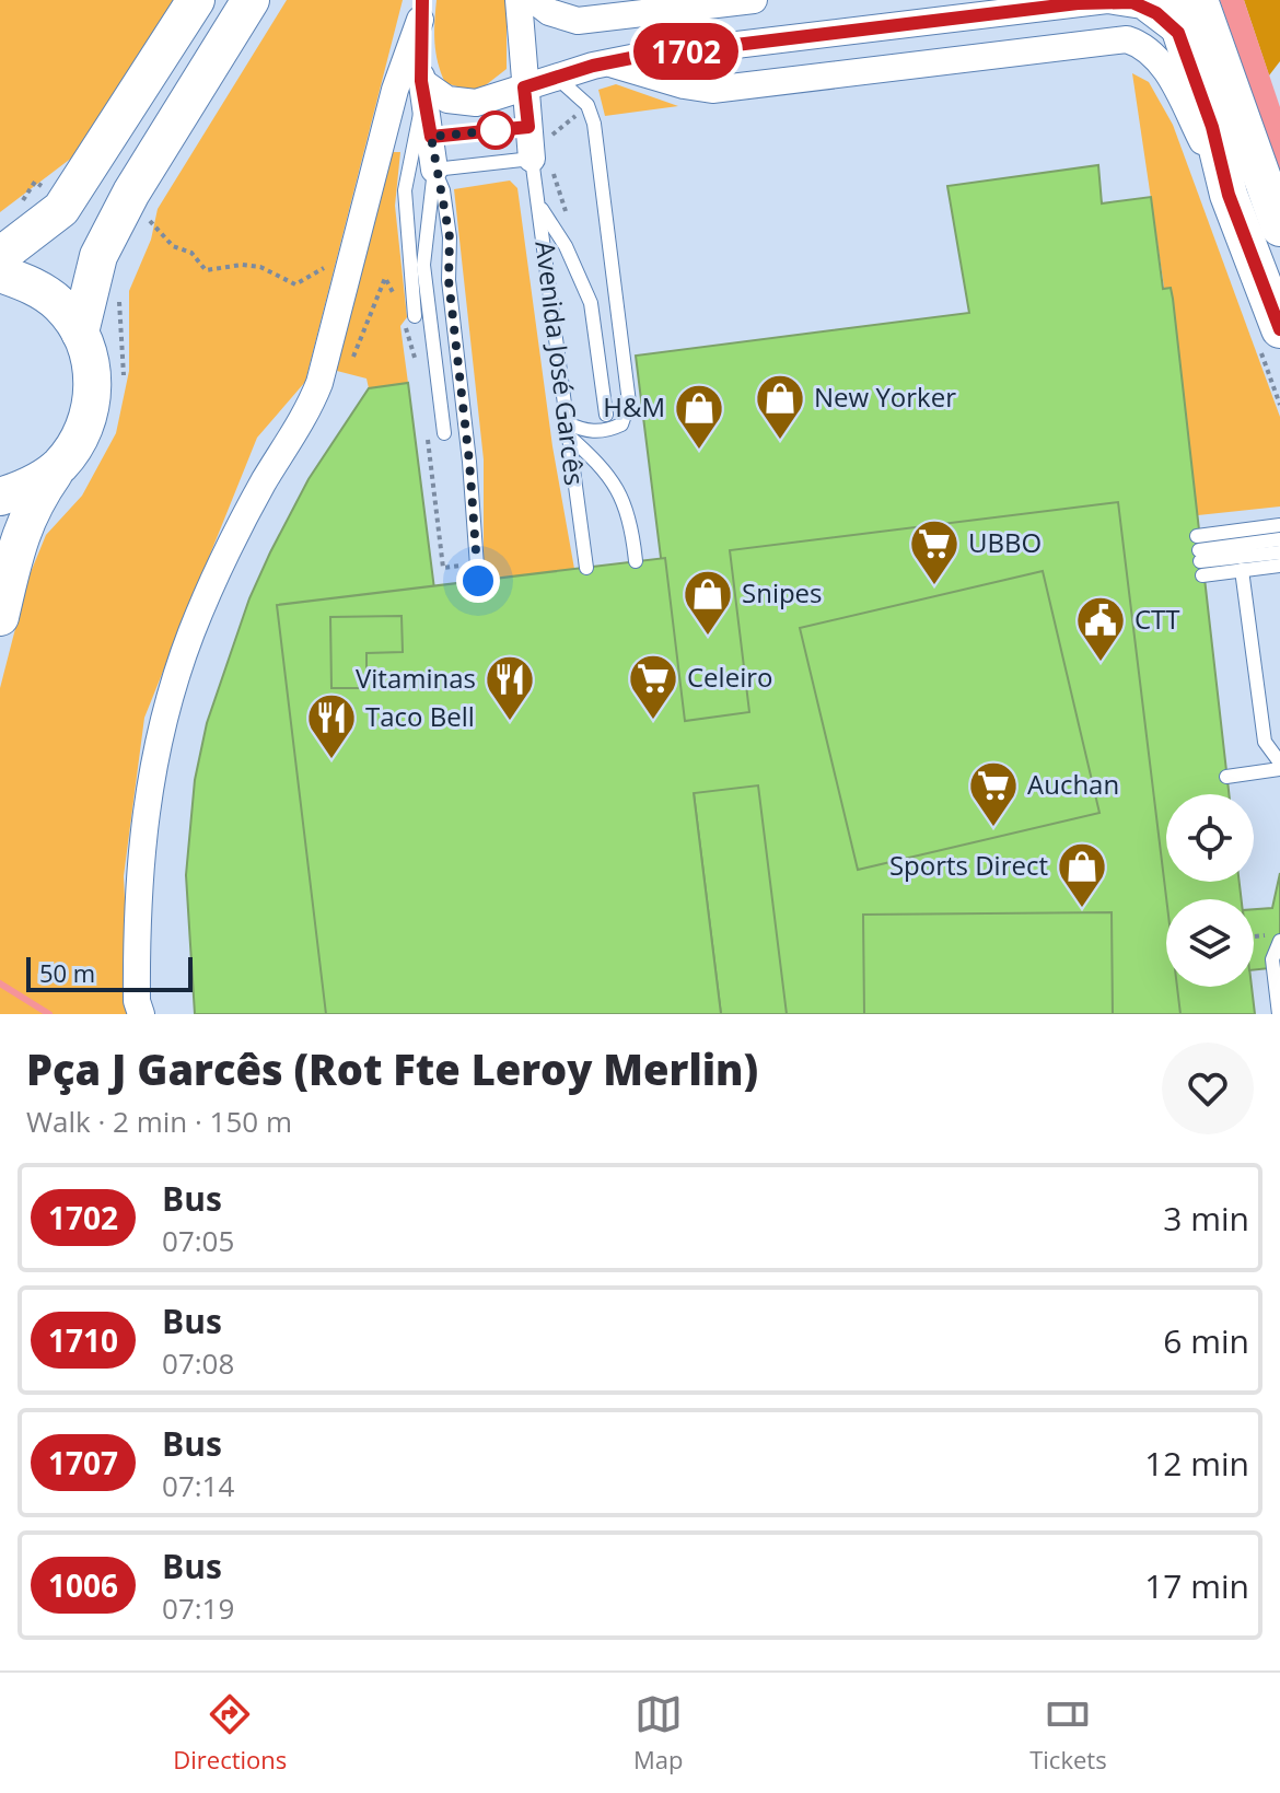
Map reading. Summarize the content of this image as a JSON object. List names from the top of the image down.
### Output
{
  "streets": {
    "lane": ["Avenida José Garcês"]
  },
  "places": {
    "shop": [
      "New Yorker",
      "H&M",
      "Snipes",
      "Sports Direct"
    ],
    "supermarket": ["UBBO", "Celeiro", "Auchan"],
    "public building": ["CTT"],
    "restaurant": ["Vitaminas", "Taco Bell"]
  },
  "lines": ["bus line 1702"],
  "scale_bar": "50 m",
  "page": {
    "on_map": "1702",
    "scale": "50 m",
    "heading": ["Pça J Garcês (Rot Fte Leroy Merlin)", "Walk · 2 min · 150 m"],
    "list": [
      {
        "mark": "1702",
        "name": "Bus",
        "note": "07:05",
        "value": "3 min"
      },
      {
        "mark": "1710",
        "name": "Bus",
        "note": "07:08",
        "value": "6 min"
      },
      {
        "mark": "1707",
        "name": "Bus",
        "note": "07:14",
        "value": "12 min"
      },
      {
        "mark": "1006",
        "name": "Bus",
        "note": "07:19",
        "value": "17 min"
      }
    ],
    "tabs": ["Directions", "Map", "Tickets"]
  }
}
